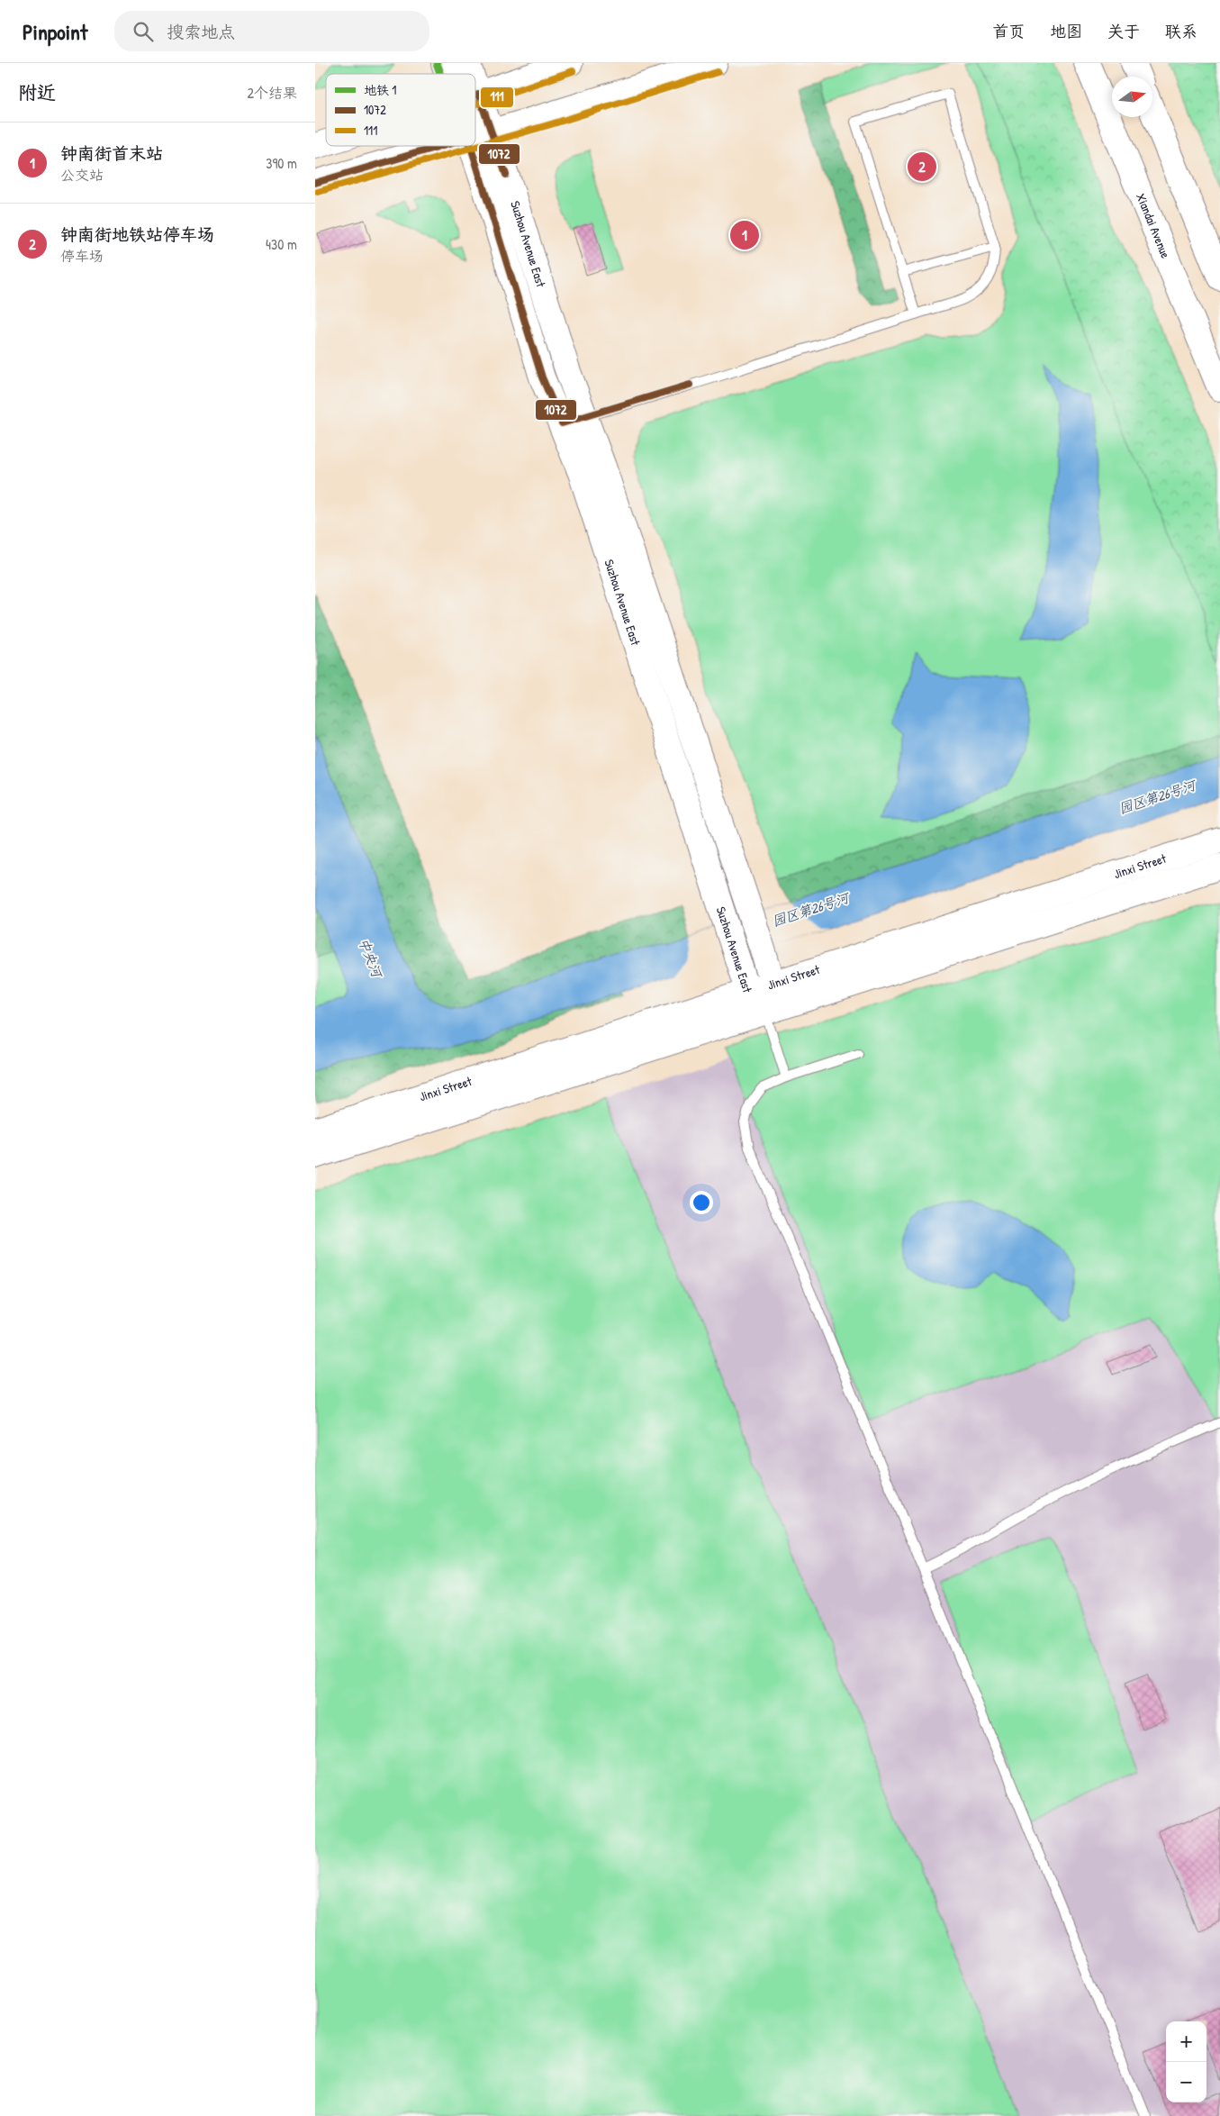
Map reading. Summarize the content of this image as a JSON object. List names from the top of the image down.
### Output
{
  "streets": {
    "main road": ["Xiandai Avenue", "Suzhou Avenue East", "Jinxi Street"]
  },
  "crossings": [
    ["Suzhou Avenue East", "Jinxi Street"]
  ],
  "water": ["园区第26号河", "中央河"],
  "lines": ["metro line 1", "transit line 111", "transit line 1072"],
  "legend": ["地铁 1", "1072", "111"],
  "north": "right",
  "page": {
    "header": "Pinpoint",
    "search": "搜索地点",
    "nav": [
      "首页",
      "地图",
      "关于",
      "联系"
    ],
    "heading": ["附近", "2个结果"],
    "list": [
      {
        "mark": "1",
        "name": "钟南街首末站",
        "note": "公交站",
        "value": "390 m"
      },
      {
        "mark": "2",
        "name": "钟南街地铁站停车场",
        "note": "停车场",
        "value": "430 m"
      }
    ],
    "pins": ["2", "1"],
    "map_buttons": ["+", "−"]
  }
}
